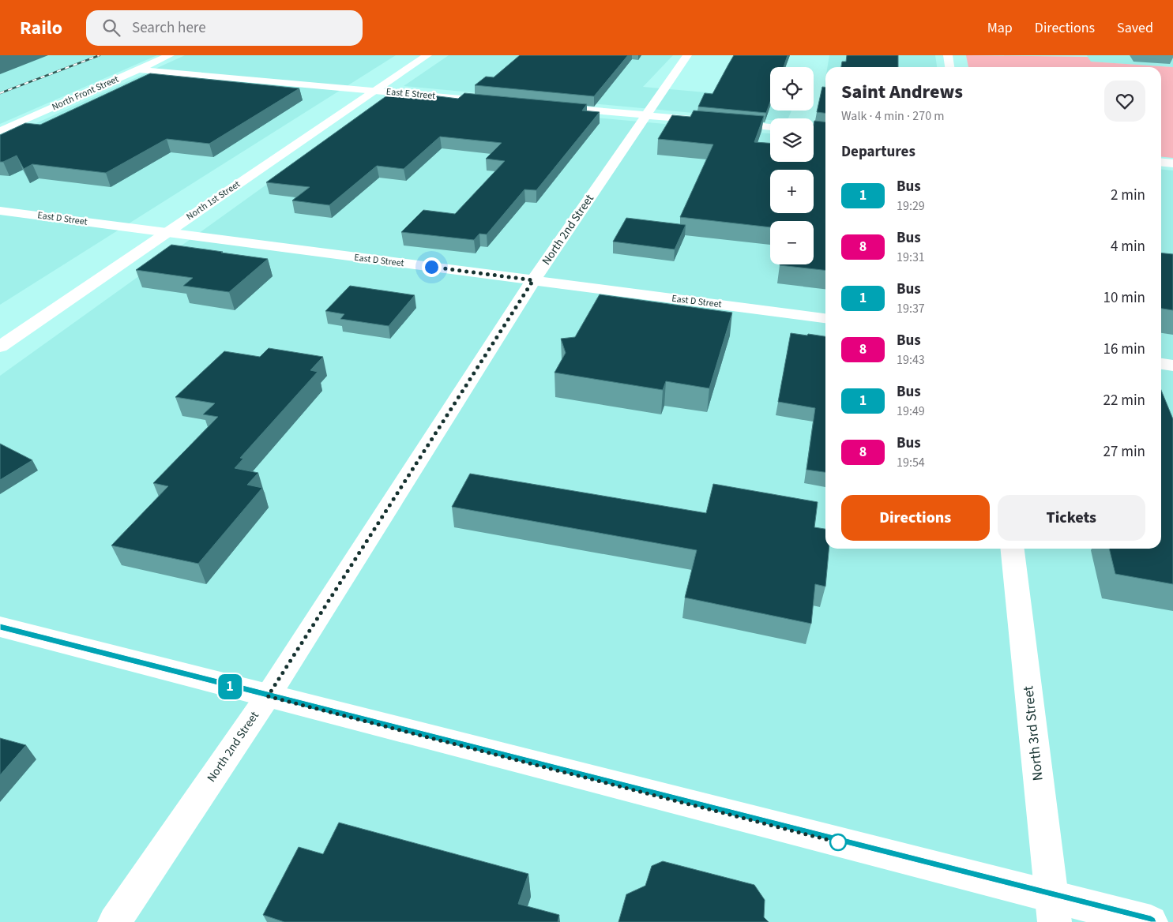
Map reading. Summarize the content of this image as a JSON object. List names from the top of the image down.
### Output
{
  "streets": {
    "street": [
      "North Front Street",
      "East E Street",
      "North 1st Street",
      "East D Street",
      "North 2nd Street",
      "North 3rd Street"
    ]
  },
  "crossings": [
    ["North Front Street", "East E Street"],
    ["East E Street", "North 1st Street"],
    ["North 1st Street", "East D Street"],
    ["East D Street", "North 2nd Street"]
  ],
  "lines": ["bus line 1"],
  "page": {
    "header": "Railo",
    "search": "Search here",
    "nav": ["Map", "Directions", "Saved"],
    "on_map": "1",
    "map_buttons": ["+", "−"],
    "heading": [
      ["Saint Andrews", "Walk · 4 min · 270 m"],
      "Departures"
    ],
    "list": [
      {
        "mark": "1",
        "name": "Bus",
        "note": "19:29",
        "value": "2 min"
      },
      {
        "mark": "8",
        "name": "Bus",
        "note": "19:31",
        "value": "4 min"
      },
      {
        "mark": "1",
        "name": "Bus",
        "note": "19:37",
        "value": "10 min"
      },
      {
        "mark": "8",
        "name": "Bus",
        "note": "19:43",
        "value": "16 min"
      },
      {
        "mark": "1",
        "name": "Bus",
        "note": "19:49",
        "value": "22 min"
      },
      {
        "mark": "8",
        "name": "Bus",
        "note": "19:54",
        "value": "27 min"
      }
    ],
    "buttons": ["Directions", "Tickets"]
  }
}
